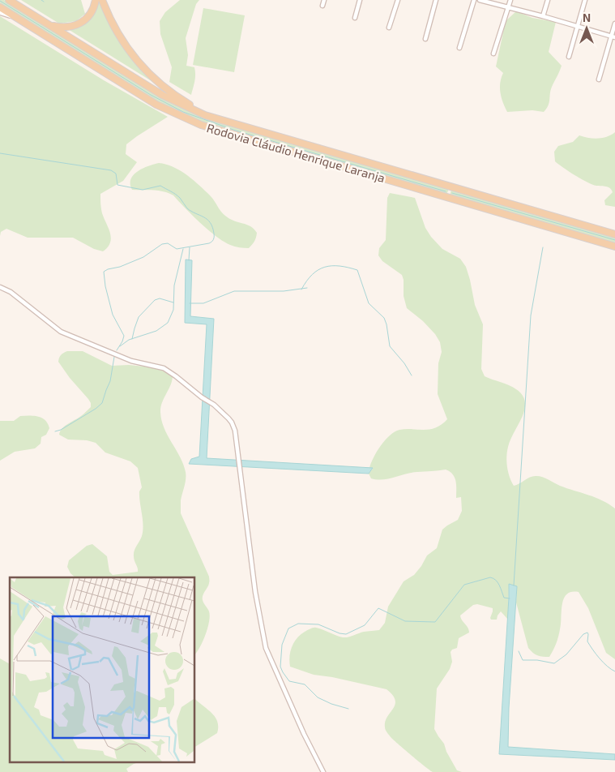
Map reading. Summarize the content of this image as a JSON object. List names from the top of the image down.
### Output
{
  "streets": {
    "main road": ["Rodovia Cláudio Henrique Laranja"]
  },
  "north": "top"
}
